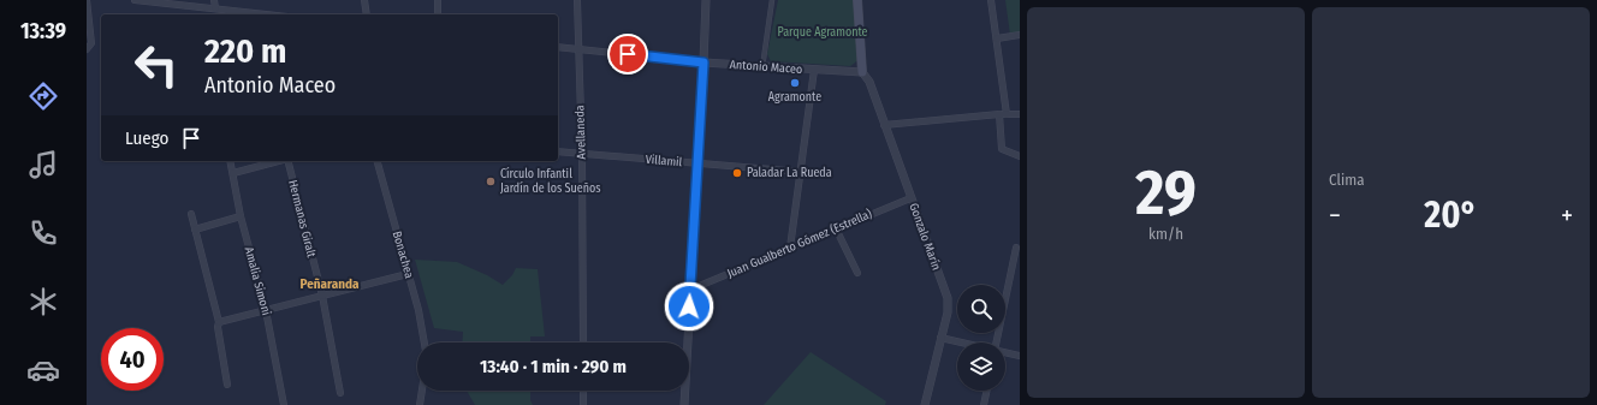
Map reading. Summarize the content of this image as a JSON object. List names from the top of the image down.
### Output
{
  "streets": {
    "street": [
      "Antonio Maceo",
      "Avellaneda",
      "Villamil",
      "Hermanas Giralt",
      "Gonzalo Marín",
      "Juan Gualberto Gómez (Estrella)",
      "Bonachea",
      "Amalia Simoni"
    ]
  },
  "crossings": [
    ["Antonio Maceo", "Avellaneda"],
    ["Antonio Maceo", "Gonzalo Marín"],
    ["Avellaneda", "Villamil"],
    ["Gonzalo Marín", "Juan Gualberto Gómez (Estrella)"]
  ],
  "districts": ["Peñaranda"],
  "parks": ["Parque Agramonte"],
  "places": ["Agramonte", "Paladar La Rueda", "Círculo Infantil Jardín de los Sueños"],
  "page": {
    "tabs": "13:39",
    "tile": [
      ["29", "km/h"],
      "Clima"
    ],
    "turn": ["220 m", "Antonio Maceo"],
    "then": "Luego",
    "heat": ["−", "20°", "+"],
    "limit": "40",
    "trip": "13:40 · 1 min · 290 m"
  }
}
